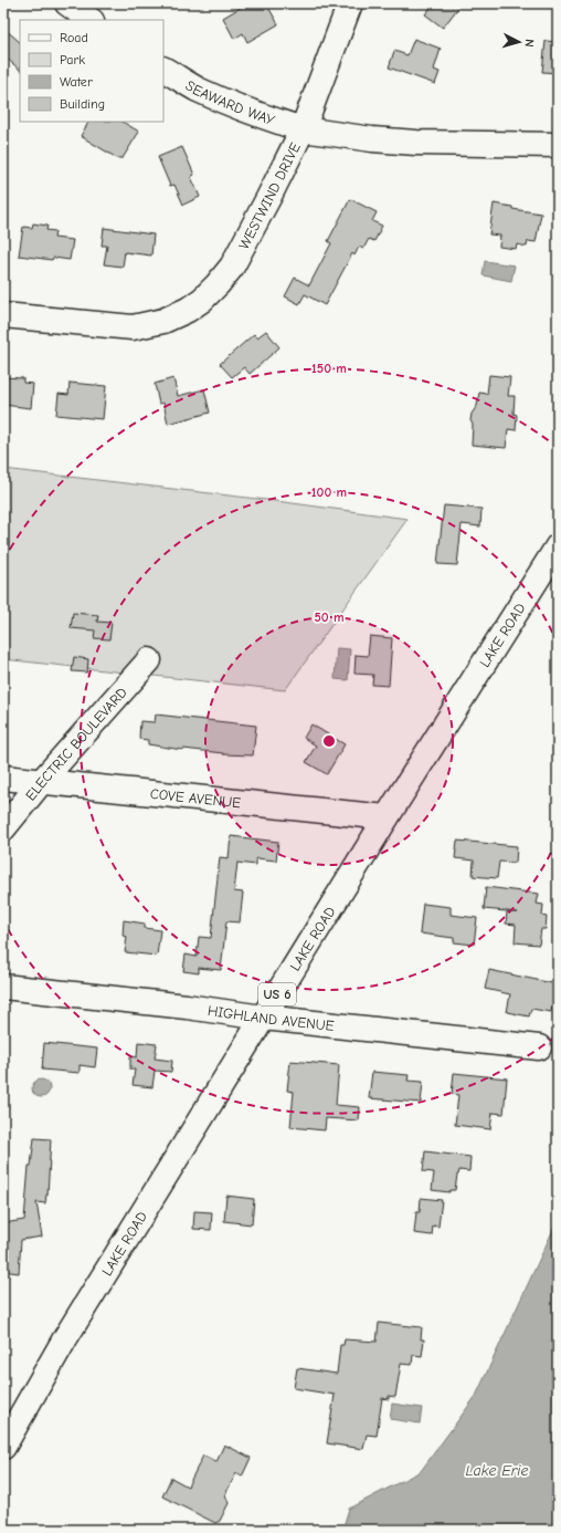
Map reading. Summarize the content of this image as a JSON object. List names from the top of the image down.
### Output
{
  "streets": {
    "street": [
      "SEAWARD WAY",
      "WESTWIND DRIVE",
      "LAKE ROAD",
      "ELECTRIC BOULEVARD",
      "COVE AVENUE",
      "US 6",
      "HIGHLAND AVENUE"
    ]
  },
  "crossings": [
    ["SEAWARD WAY", "WESTWIND DRIVE"],
    ["LAKE ROAD", "COVE AVENUE"],
    ["LAKE ROAD", "HIGHLAND AVENUE"],
    ["ELECTRIC BOULEVARD", "COVE AVENUE"]
  ],
  "water": ["Lake Erie"],
  "legend": [
    "Road",
    "Park",
    "Water",
    "Building"
  ],
  "north": "right",
  "rings": ["150 m", "100 m", "50 m"]
}
